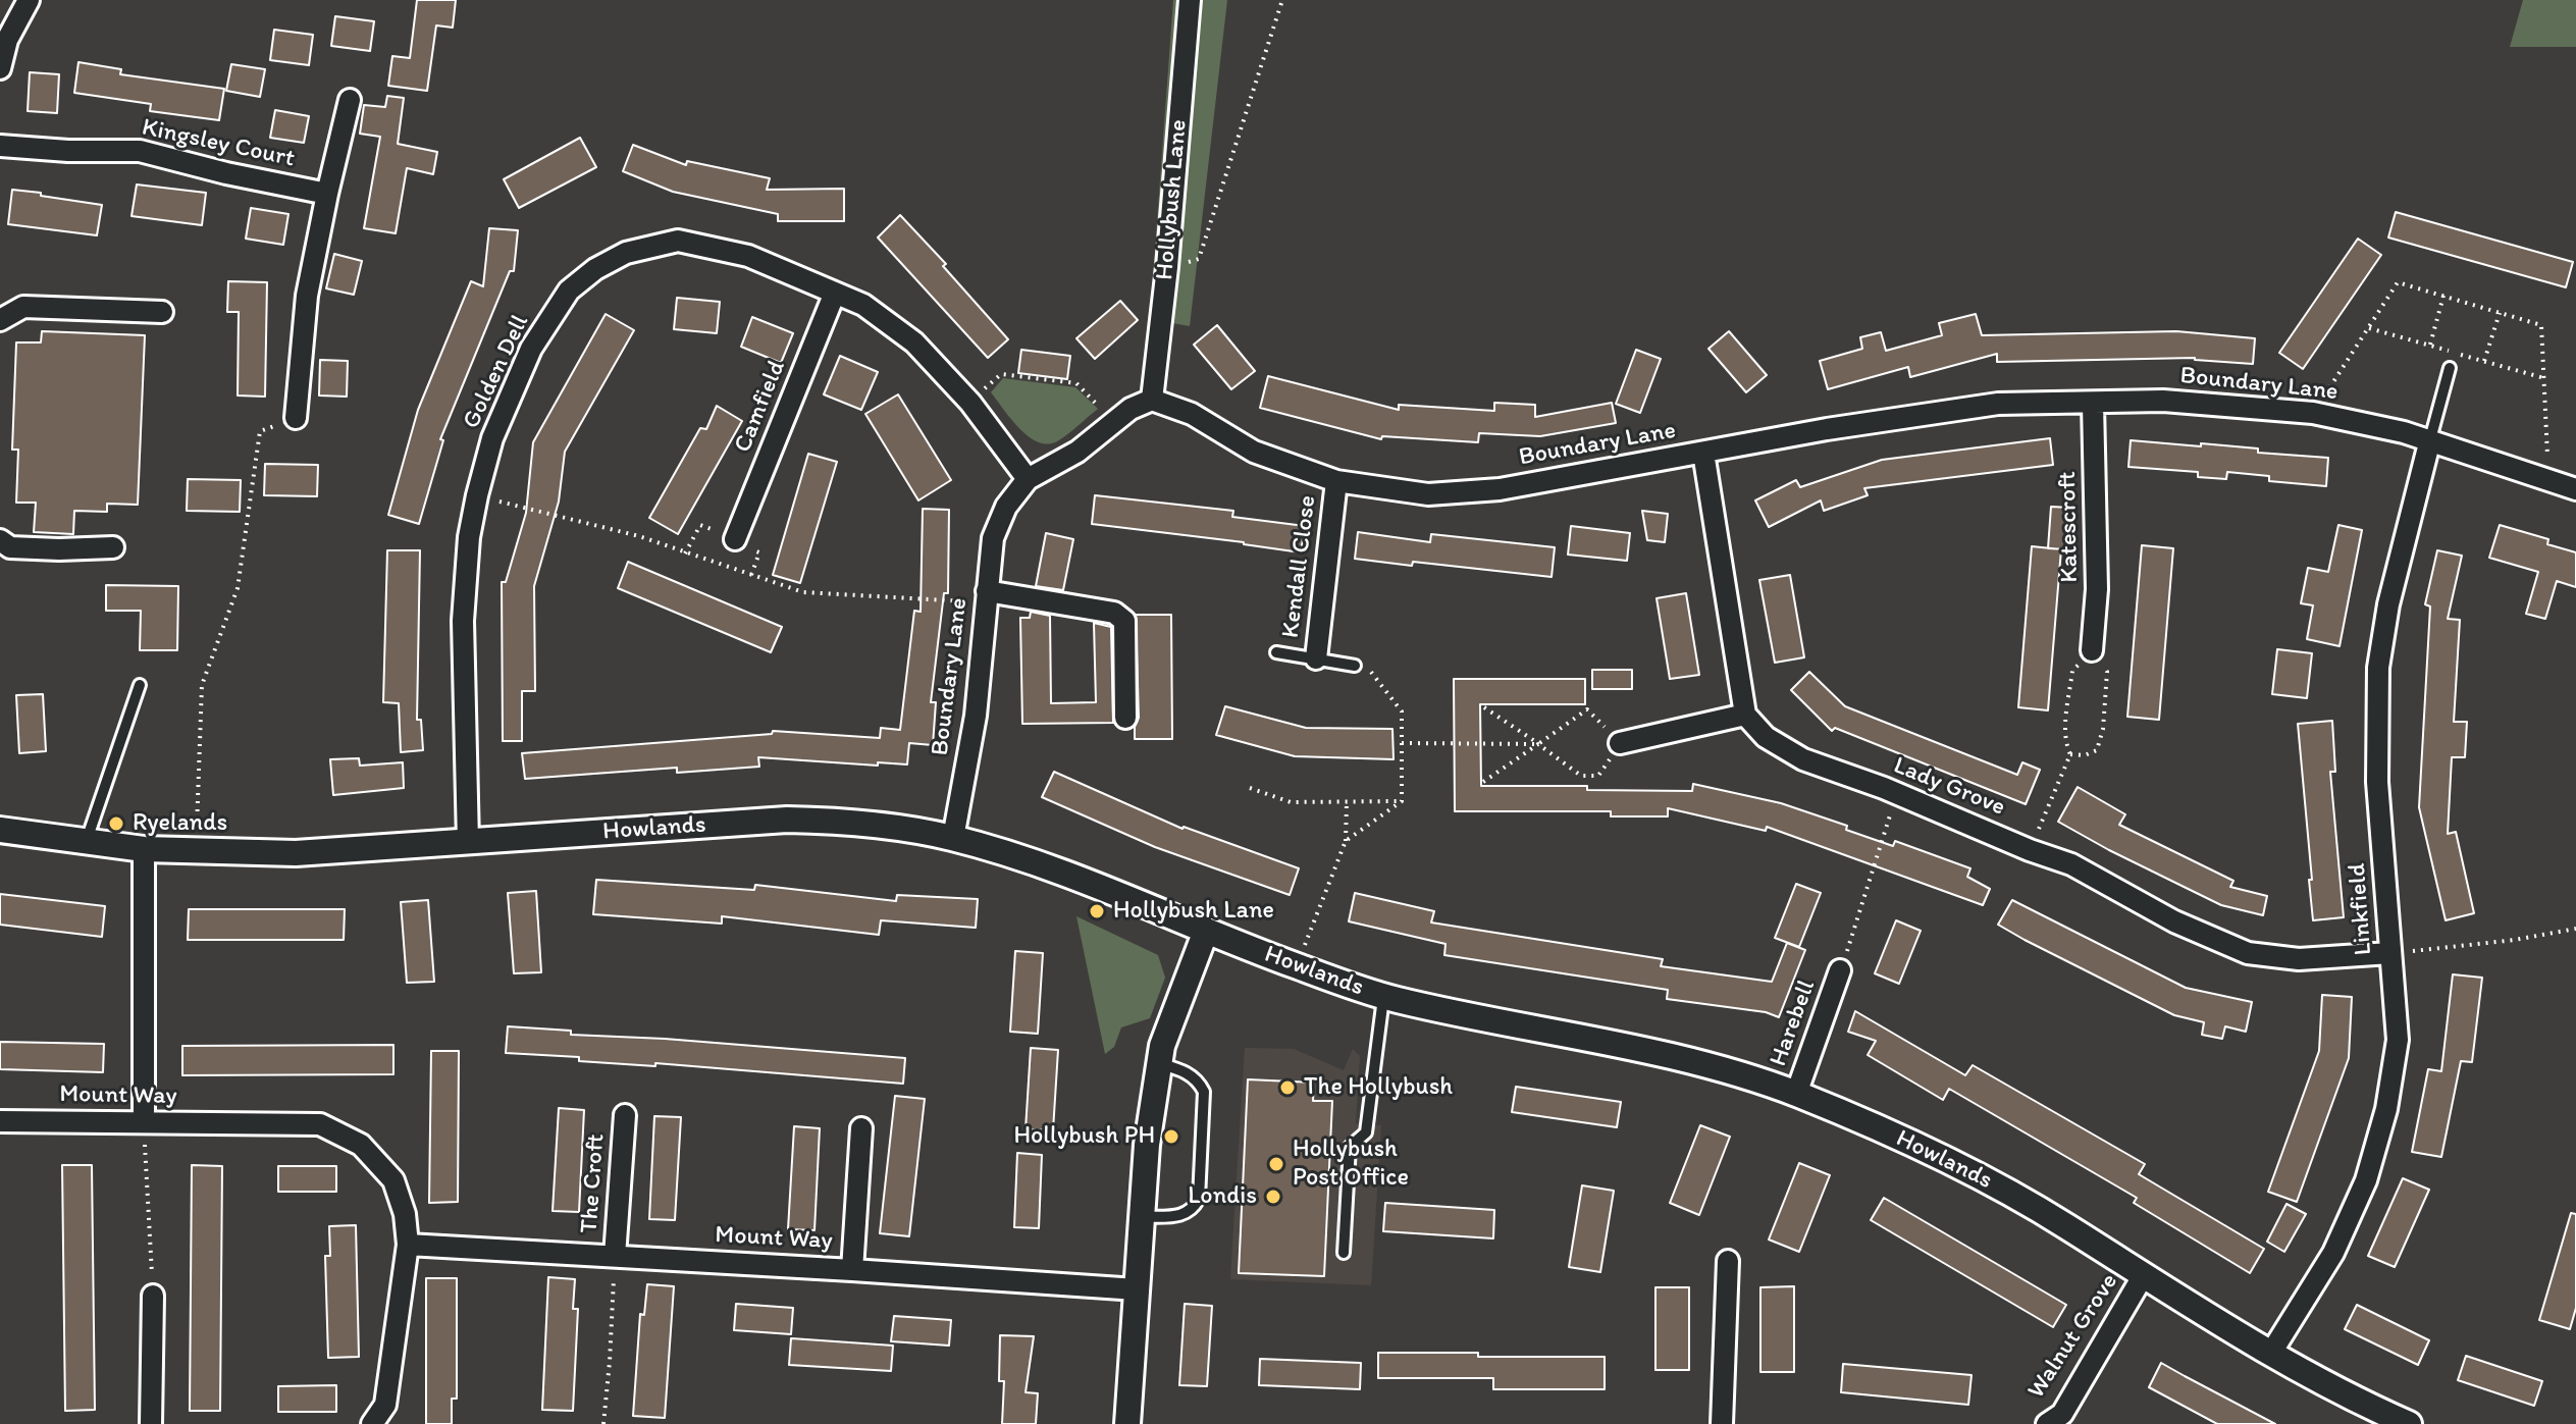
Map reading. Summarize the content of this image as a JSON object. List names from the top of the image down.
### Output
{
  "streets": {
    "street": [
      "Kingsley Court",
      "Hollybush Lane",
      "Golden Dell",
      "Boundary Lane",
      "Camfield",
      "Katescroft",
      "Kendall Close",
      "Lady Grove",
      "Howlands",
      "Linkfield",
      "Harebell",
      "Mount Way",
      "The Croft",
      "Walnut Grove"
    ]
  },
  "crossings": [
    ["Hollybush Lane", "Boundary Lane"],
    ["Golden Dell", "Boundary Lane"],
    ["Golden Dell", "Camfield"],
    ["Golden Dell", "Howlands"],
    ["Boundary Lane", "Katescroft"],
    ["Boundary Lane", "Kendall Close"],
    ["Boundary Lane", "Howlands"],
    ["Boundary Lane", "Linkfield"],
    ["Lady Grove", "Linkfield"],
    ["Howlands", "Linkfield"],
    ["Howlands", "Harebell"],
    ["Howlands", "Walnut Grove"],
    ["Mount Way", "The Croft"]
  ],
  "places": [
    "Ryelands",
    "Hollybush Lane",
    "The Hollybush",
    "Hollybush PH",
    "Hollybush Post Office",
    "Londis"
  ]
}
